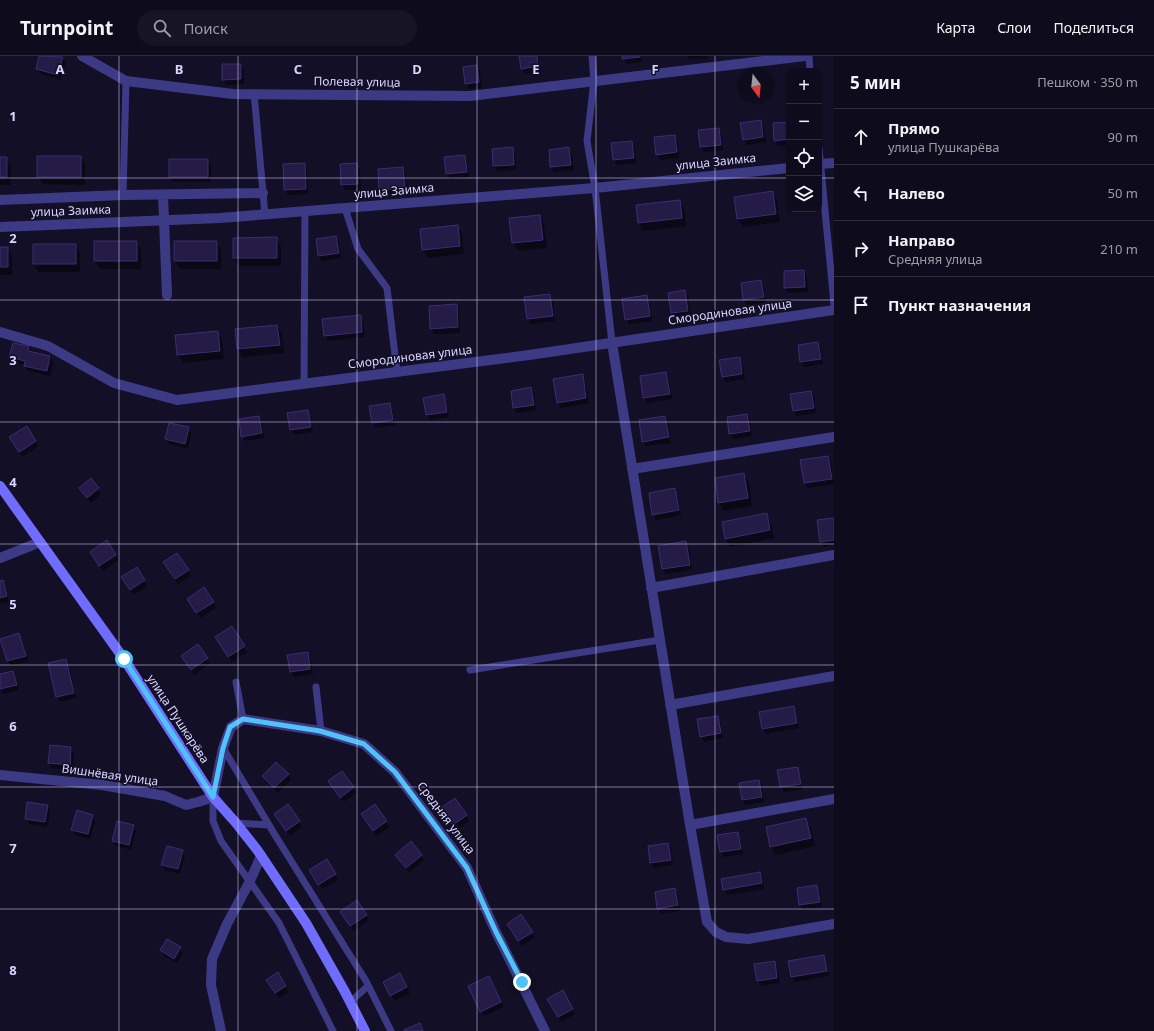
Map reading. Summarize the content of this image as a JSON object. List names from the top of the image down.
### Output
{
  "streets": {
    "street": [
      "Полевая улица",
      "улица Заимка",
      "Смородиновая улица",
      "улица Пушкарёва",
      "Вишнёвая улица",
      "Средняя улица"
    ]
  },
  "crossings": [
    ["улица Пушкарёва", "Вишнёвая улица"]
  ],
  "north": "bottom",
  "page": {
    "header": "Turnpoint",
    "search": "Поиск",
    "nav": ["Карта", "Слои", "Поделиться"],
    "heading": ["5 мин", "Пешком · 350 m"],
    "map_buttons": ["+", "−"],
    "list": [
      ["Прямо", "улица Пушкарёва", "90 m"],
      ["Налево", "50 m"],
      ["Направо", "Средняя улица", "210 m"],
      "Пункт назначения"
    ]
  },
  "grid": {
    "columns": [
      "A",
      "B",
      "C",
      "D",
      "E",
      "F"
    ],
    "rows": [
      "1",
      "2",
      "3",
      "4",
      "5",
      "6",
      "7",
      "8"
    ]
  }
}
